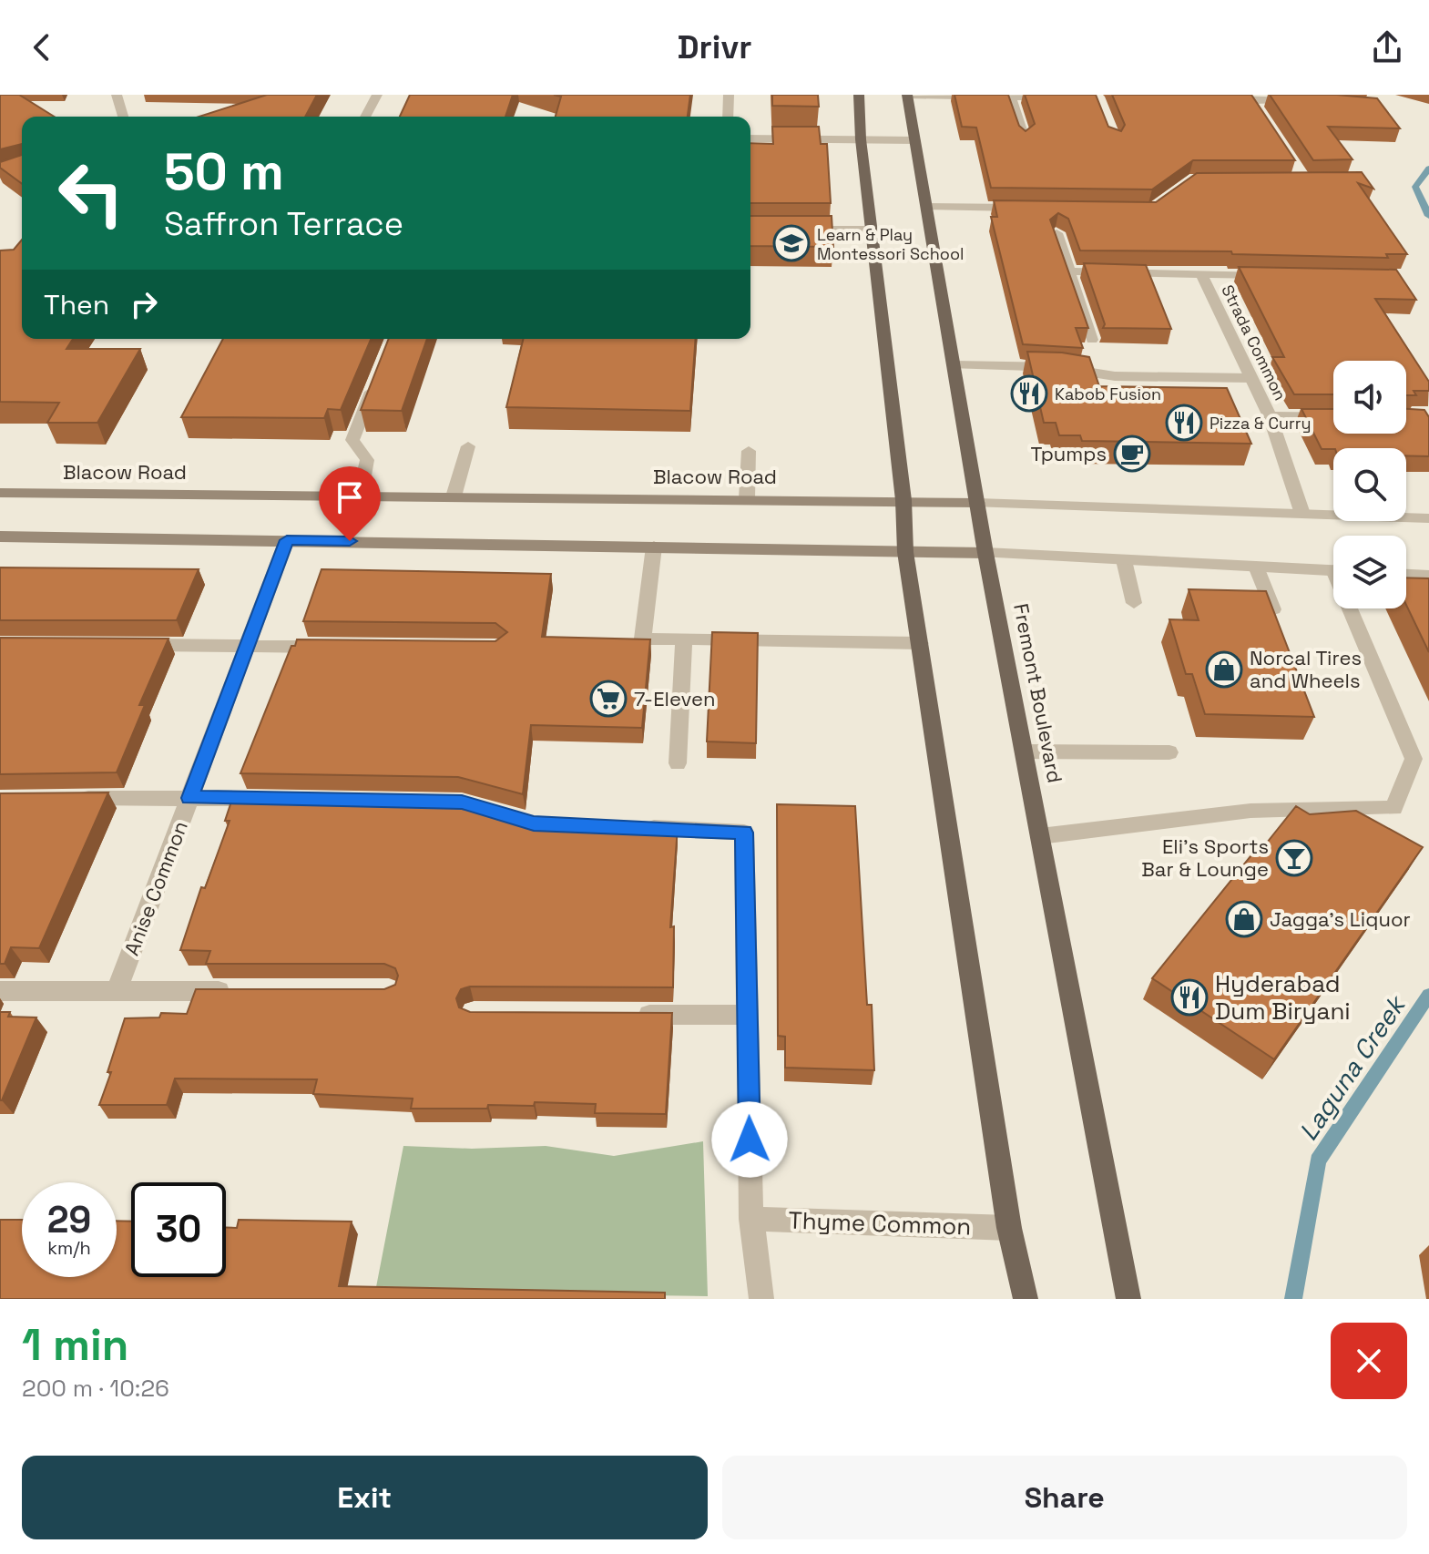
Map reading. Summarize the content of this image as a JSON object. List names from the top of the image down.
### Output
{
  "streets": {
    "main road": ["Blacow Road", "Fremont Boulevard"],
    "street": ["Strada Common", "Anise Common", "Thyme Common"]
  },
  "crossings": [
    ["Strada Common", "Blacow Road"],
    ["Blacow Road", "Fremont Boulevard"]
  ],
  "water": ["Laguna Creek"],
  "places": {
    "school or university": ["Learn & Play Montessori School"],
    "restaurant": ["Kabob Fusion", "Pizza & Curry", "Hyderabad Dum Biryani"],
    "cafe": ["Tpumps"],
    "shop": ["Norcal Tires and Wheels", "Jagga's Liquor"],
    "supermarket": ["7-Eleven"],
    "bar": ["Eli's Sports Bar & Lounge"]
  },
  "page": {
    "header": "Drivr",
    "turn": ["50 m", "Saffron Terrace"],
    "then": "Then",
    "speed": "29 km/h",
    "limit": "30",
    "heading": ["1 min", "200 m · 10:26"],
    "buttons": ["Exit", "Share"]
  }
}
